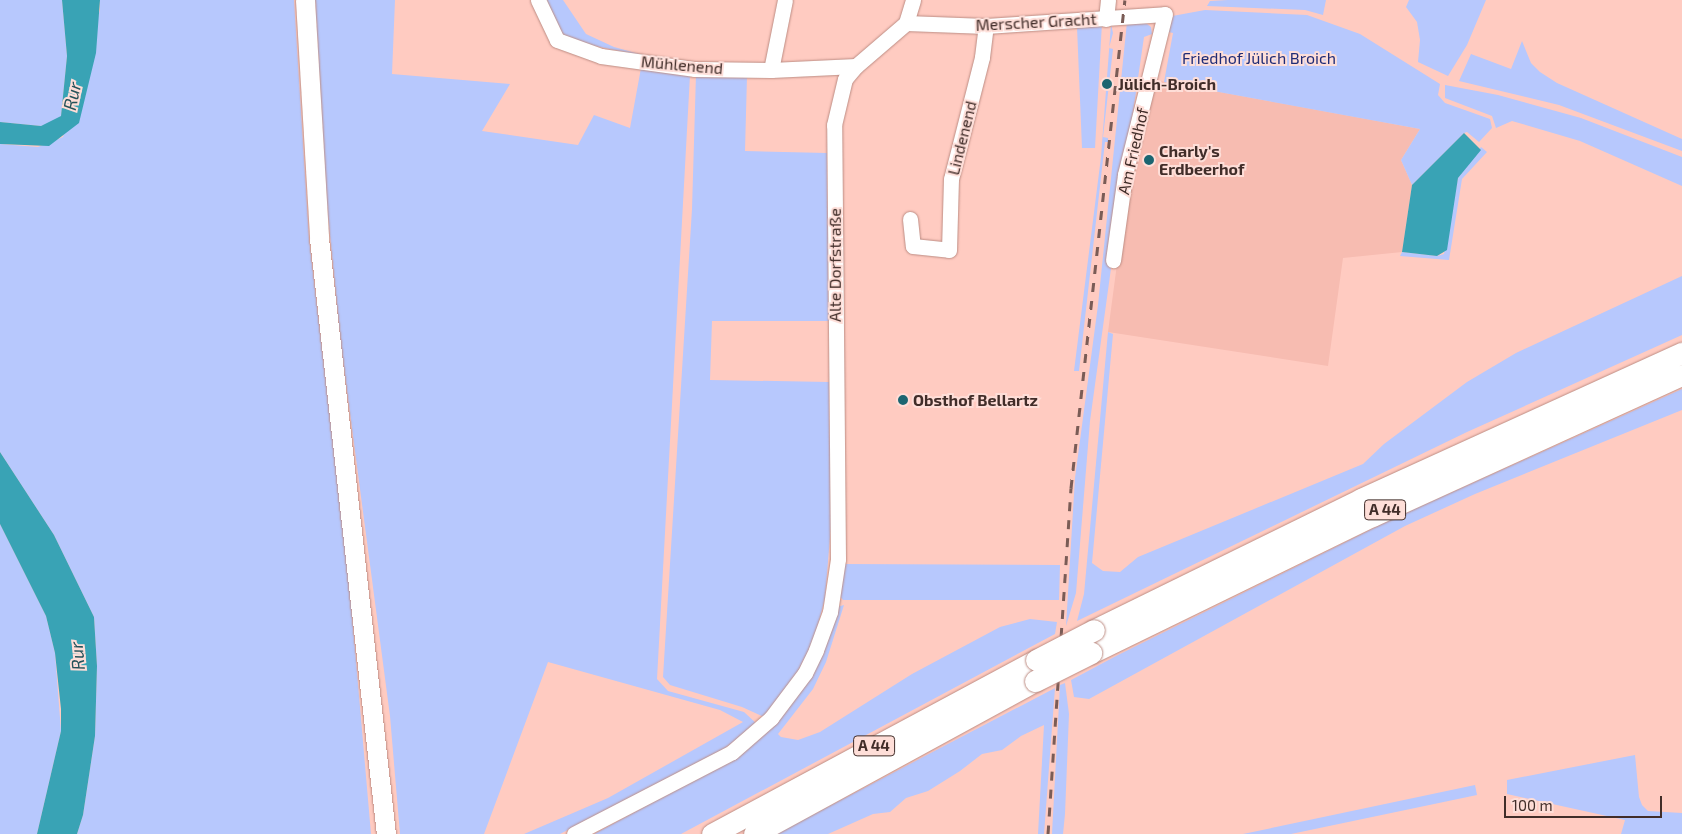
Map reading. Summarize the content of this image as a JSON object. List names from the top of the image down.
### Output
{
  "streets": {
    "highway": ["A 44"],
    "street": [
      "Merscher Gracht",
      "Mühlenend",
      "Lindenend",
      "Am Friedhof",
      "Alte Dorfstraße"
    ]
  },
  "crossings": [
    ["Merscher Gracht", "Lindenend"],
    ["Merscher Gracht", "Am Friedhof"],
    ["Merscher Gracht", "Alte Dorfstraße"],
    ["Mühlenend", "Alte Dorfstraße"]
  ],
  "water": ["Rur"],
  "parks": ["Friedhof Jülich Broich"],
  "places": ["Jülich-Broich", "Charly's Erdbeerhof", "Obsthof Bellartz"],
  "scale_bar": "100 m"
}
